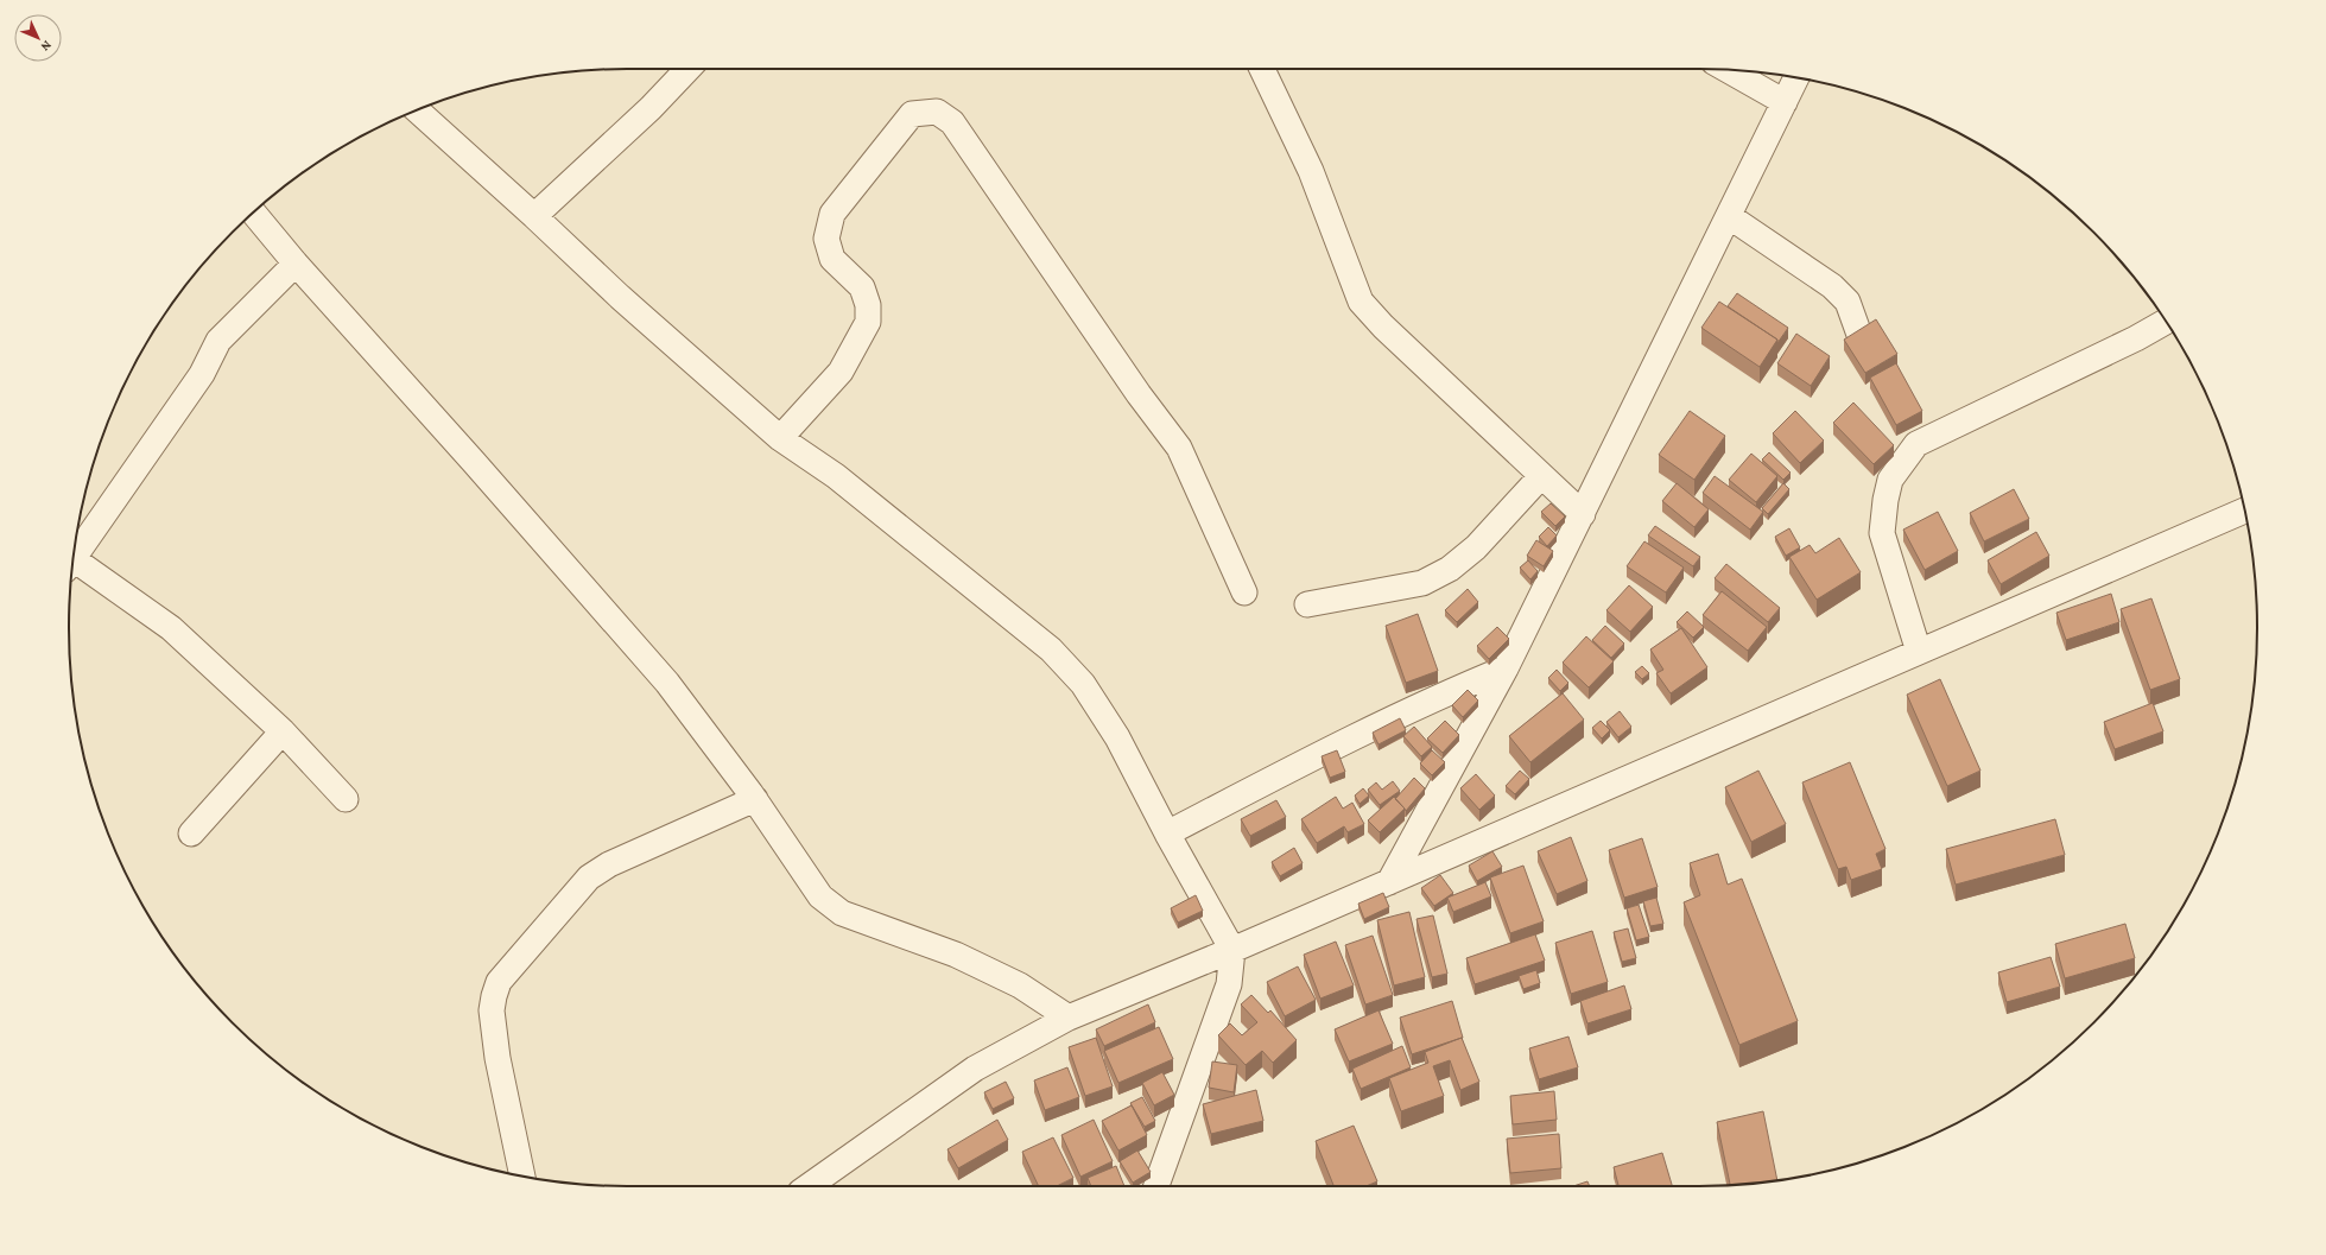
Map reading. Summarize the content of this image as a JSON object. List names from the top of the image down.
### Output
{
  "north": "bottom right"
}
